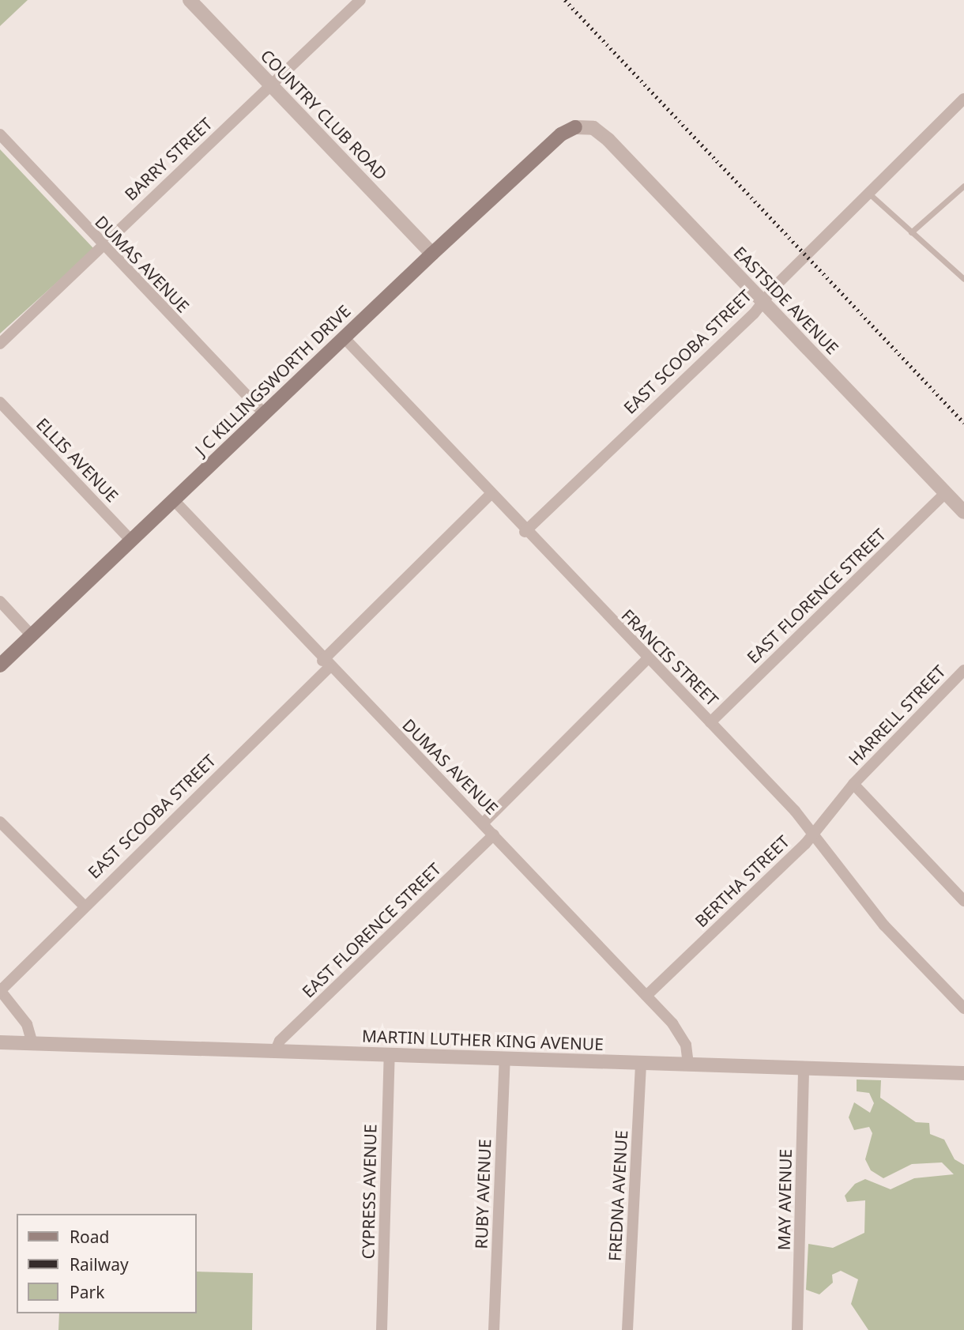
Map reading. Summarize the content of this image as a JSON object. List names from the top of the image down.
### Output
{
  "streets": {
    "main road": ["J C KILLINGSWORTH DRIVE"],
    "street": [
      "COUNTRY CLUB ROAD",
      "BARRY STREET",
      "DUMAS AVENUE",
      "EASTSIDE AVENUE",
      "EAST SCOOBA STREET",
      "ELLIS AVENUE",
      "EAST FLORENCE STREET",
      "FRANCIS STREET",
      "HARRELL STREET",
      "BERTHA STREET",
      "MARTIN LUTHER KING AVENUE",
      "CYPRESS AVENUE",
      "RUBY AVENUE",
      "FREDNA AVENUE",
      "MAY AVENUE"
    ]
  },
  "crossings": [
    ["COUNTRY CLUB ROAD", "BARRY STREET"],
    ["COUNTRY CLUB ROAD", "J C KILLINGSWORTH DRIVE"],
    ["BARRY STREET", "DUMAS AVENUE"],
    ["DUMAS AVENUE", "EAST SCOOBA STREET"],
    ["DUMAS AVENUE", "J C KILLINGSWORTH DRIVE"],
    ["DUMAS AVENUE", "EAST FLORENCE STREET"],
    ["DUMAS AVENUE", "BERTHA STREET"],
    ["DUMAS AVENUE", "MARTIN LUTHER KING AVENUE"],
    ["EASTSIDE AVENUE", "EAST SCOOBA STREET"],
    ["EASTSIDE AVENUE", "J C KILLINGSWORTH DRIVE"],
    ["EASTSIDE AVENUE", "EAST FLORENCE STREET"],
    ["EAST SCOOBA STREET", "FRANCIS STREET"],
    ["J C KILLINGSWORTH DRIVE", "ELLIS AVENUE"],
    ["J C KILLINGSWORTH DRIVE", "FRANCIS STREET"],
    ["EAST FLORENCE STREET", "FRANCIS STREET"],
    ["EAST FLORENCE STREET", "MARTIN LUTHER KING AVENUE"],
    ["FRANCIS STREET", "BERTHA STREET"],
    ["HARRELL STREET", "BERTHA STREET"],
    ["MARTIN LUTHER KING AVENUE", "CYPRESS AVENUE"],
    ["MARTIN LUTHER KING AVENUE", "RUBY AVENUE"],
    ["MARTIN LUTHER KING AVENUE", "FREDNA AVENUE"],
    ["MARTIN LUTHER KING AVENUE", "MAY AVENUE"]
  ],
  "legend": ["Road", "Railway", "Park"]
}
